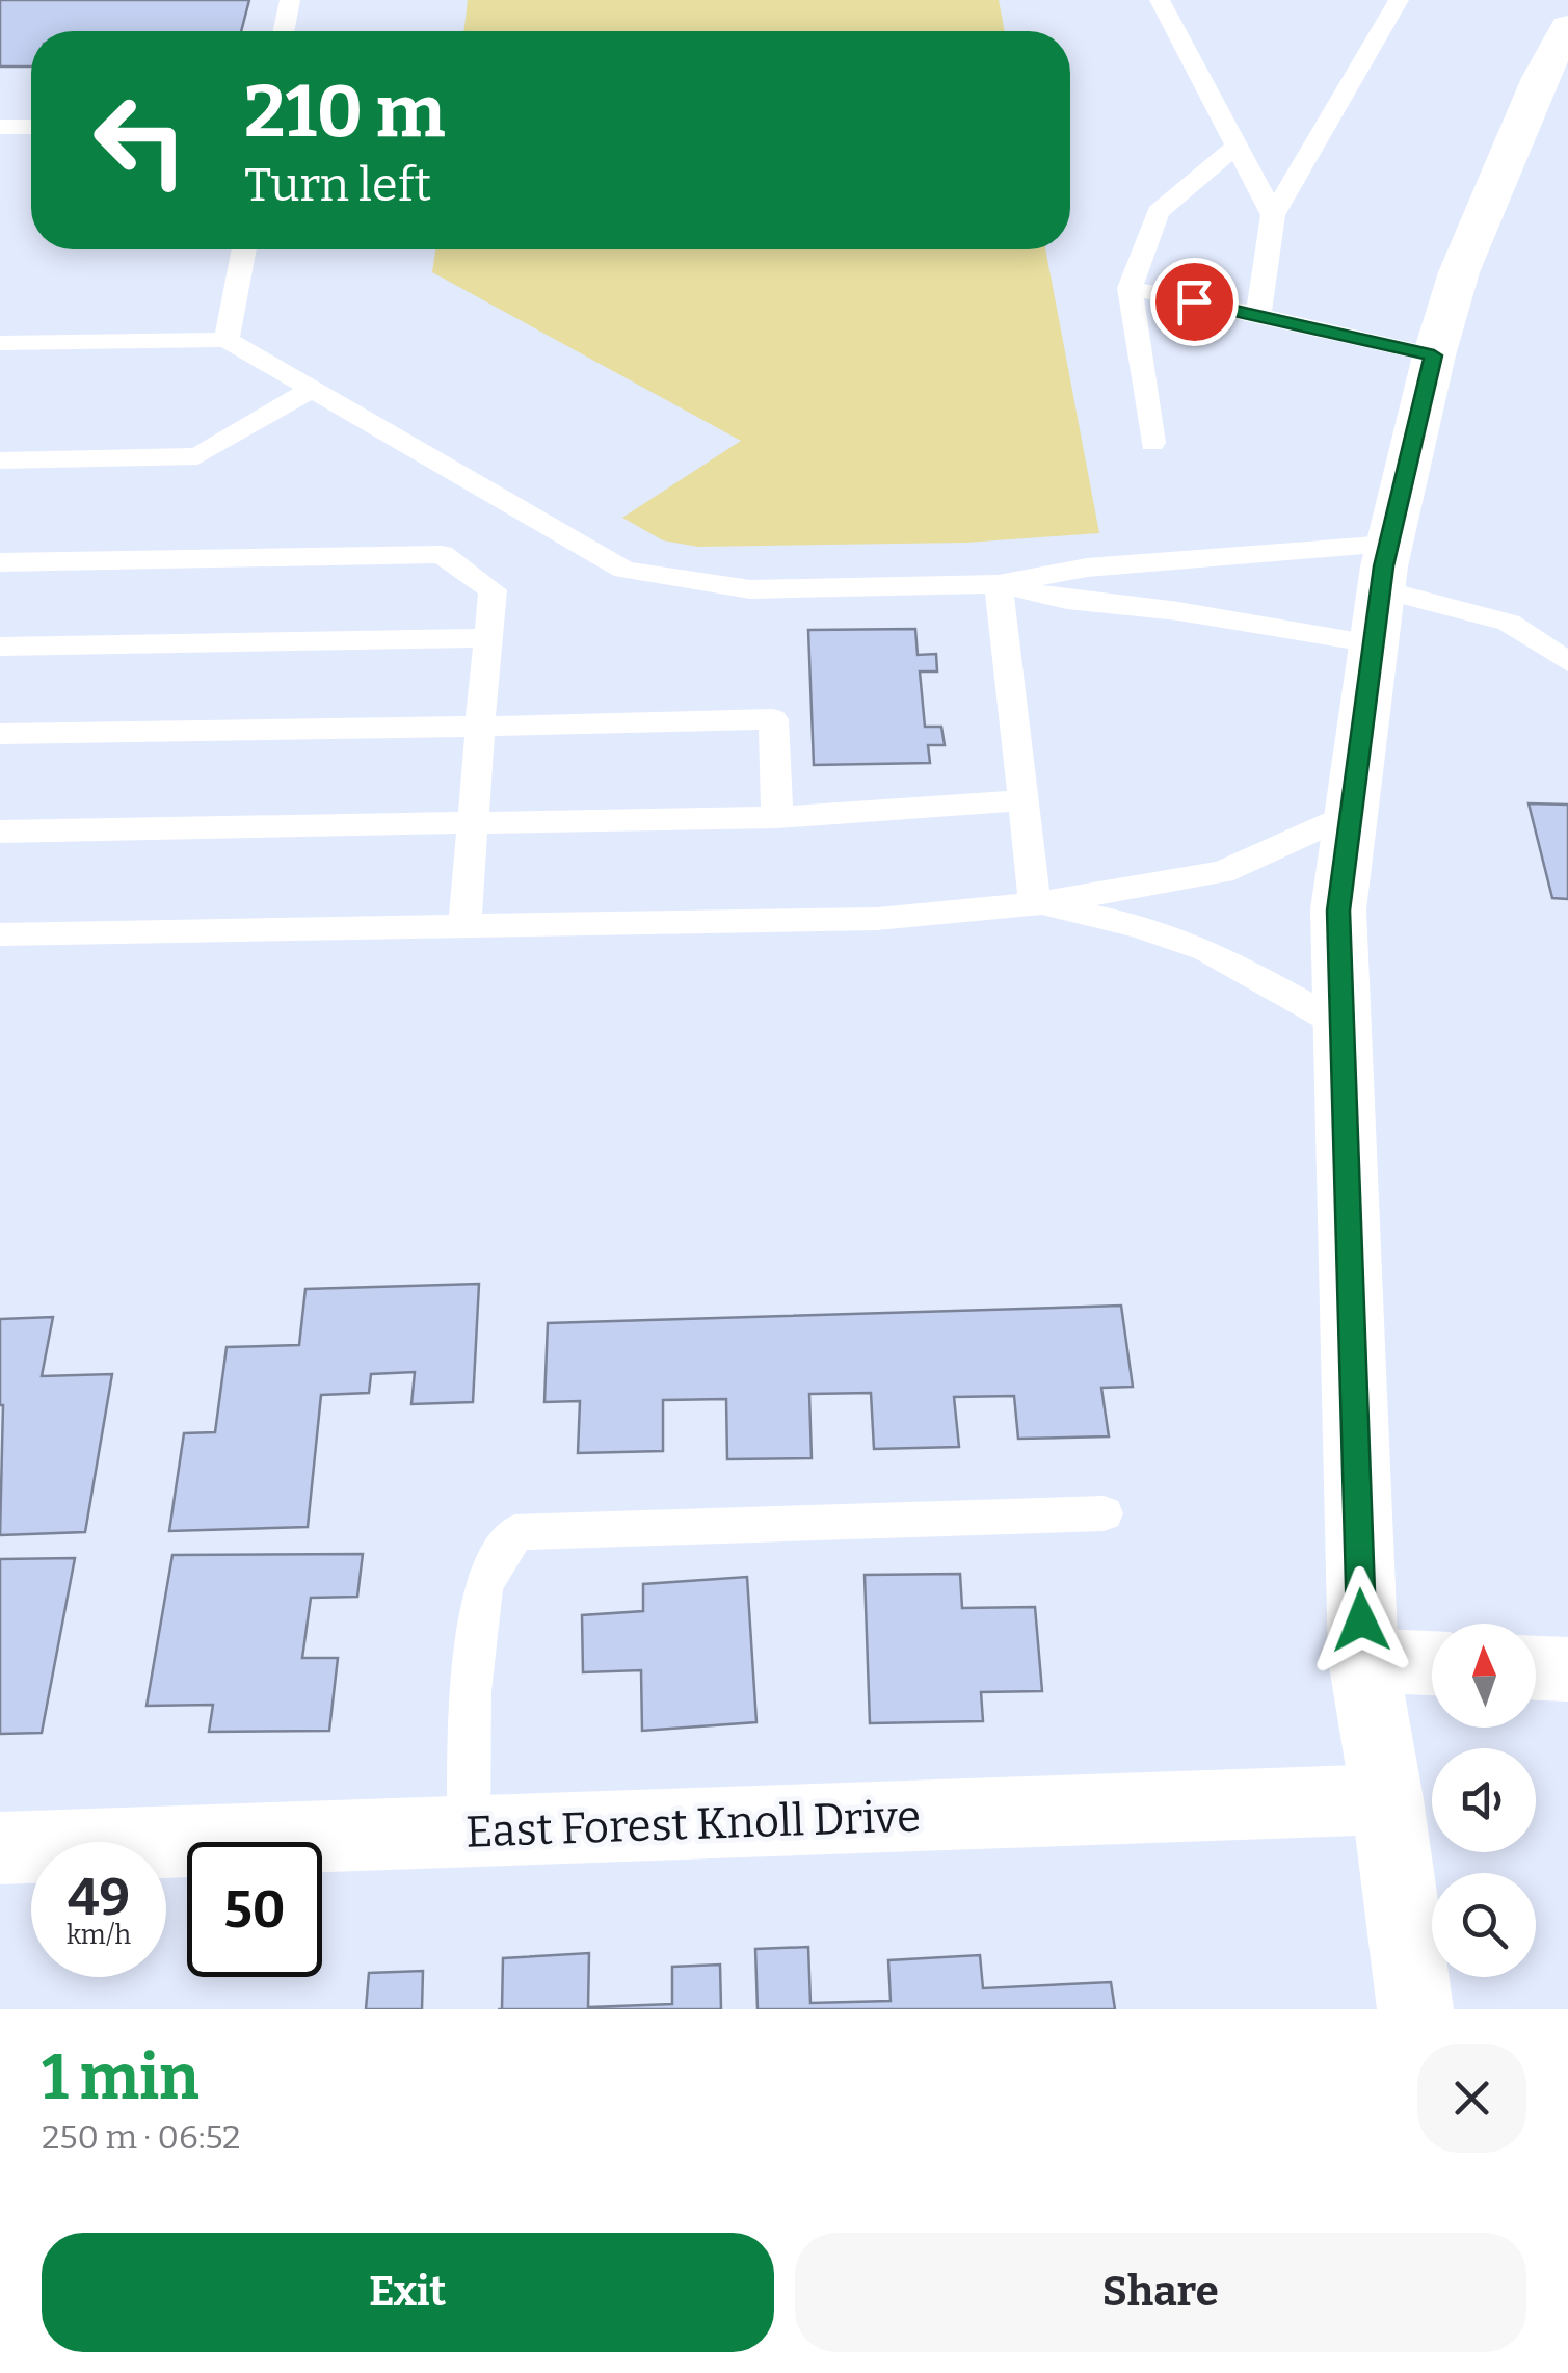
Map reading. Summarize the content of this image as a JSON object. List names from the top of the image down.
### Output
{
  "streets": {
    "main road": ["East Forest Knoll Drive"]
  },
  "north": "top",
  "page": {
    "turn": ["210 m", "Turn left"],
    "speed": "49 km/h",
    "limit": "50",
    "heading": ["1 min", "250 m · 06:52"],
    "buttons": ["Exit", "Share"]
  }
}
